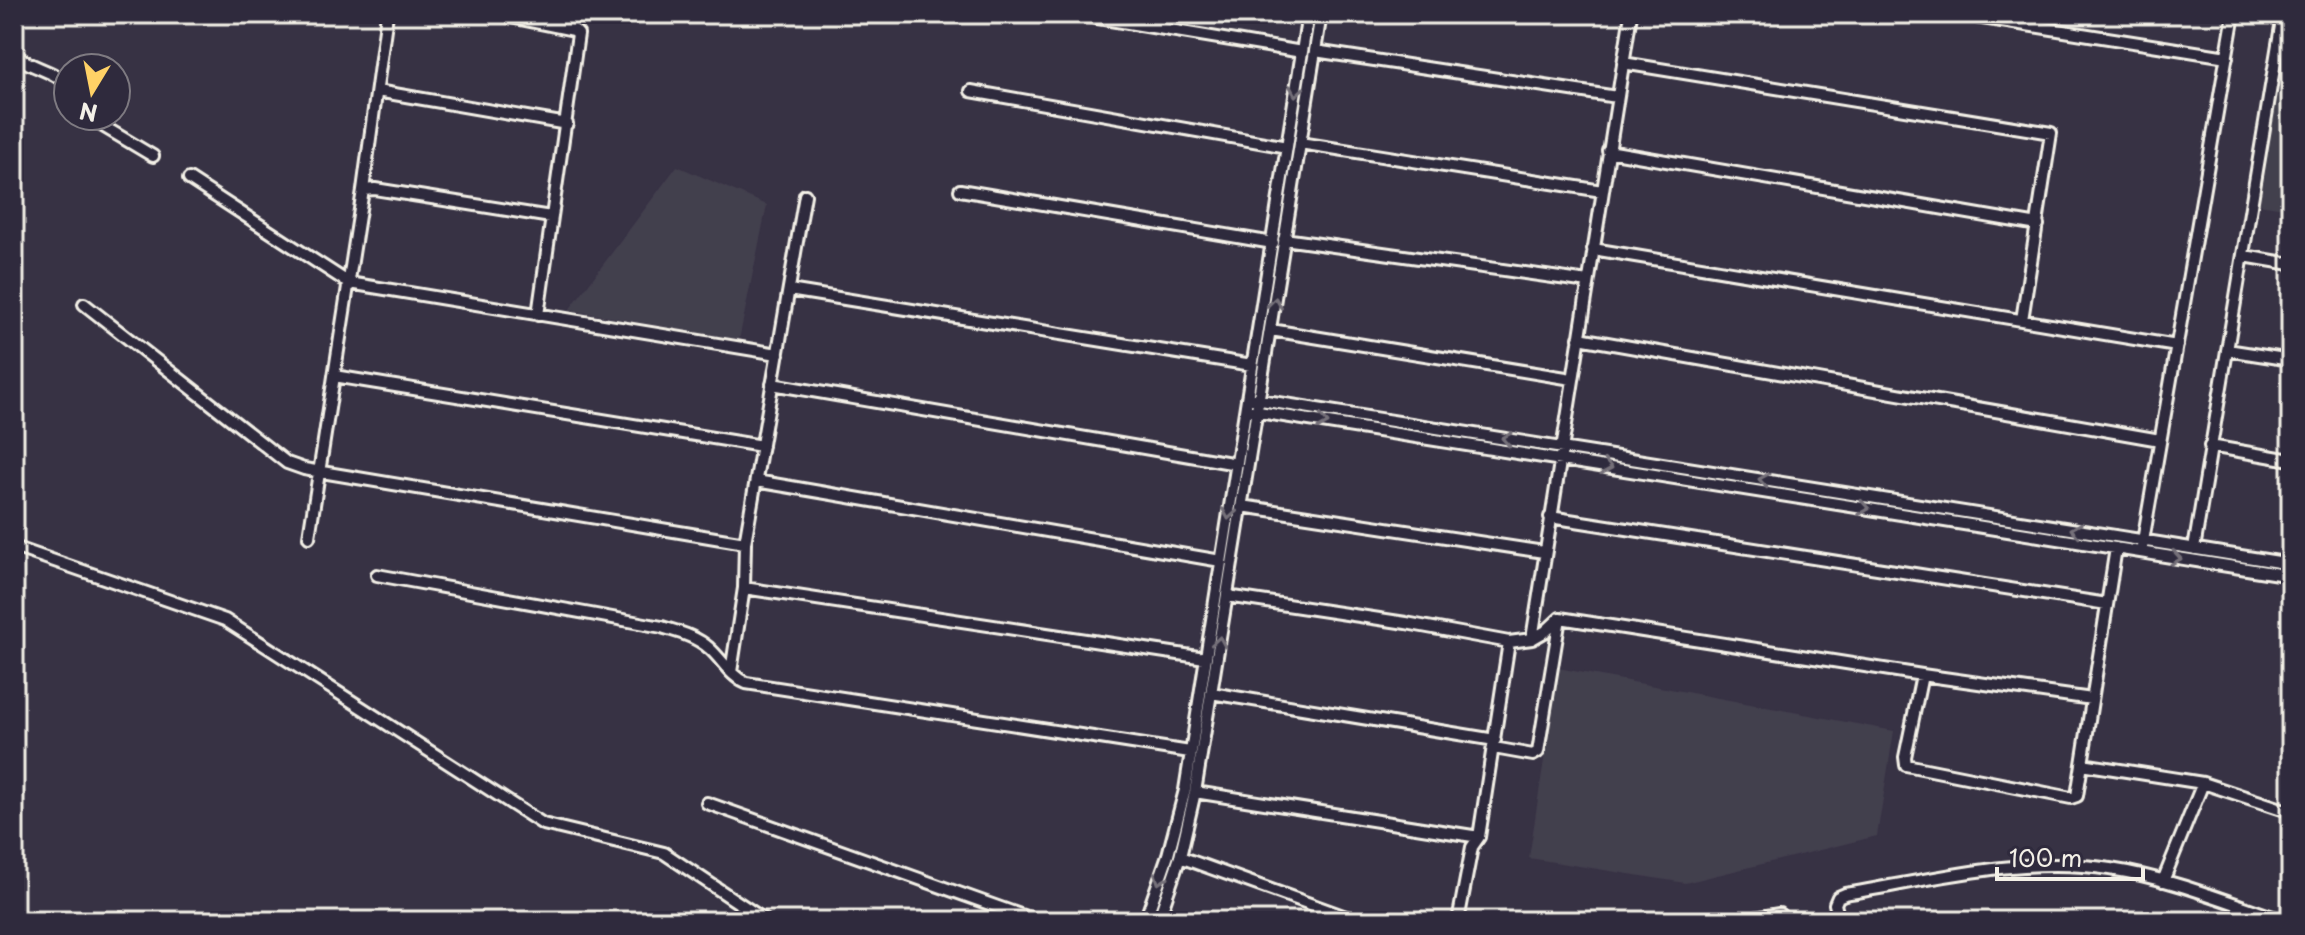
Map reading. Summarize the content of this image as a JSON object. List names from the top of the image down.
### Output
{
  "scale_bar": "100 m",
  "north": "bottom"
}
